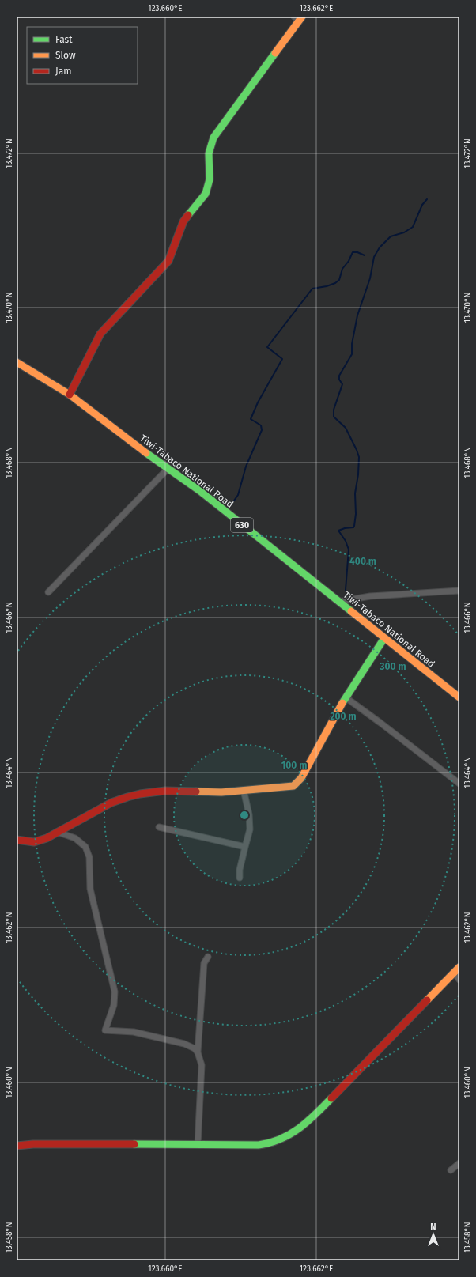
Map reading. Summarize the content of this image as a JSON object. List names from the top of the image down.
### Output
{
  "streets": {
    "main road": ["Tiwi-Tabaco National Road", "630"]
  },
  "legend": ["Fast", "Slow", "Jam"],
  "north": "top",
  "coordinates": [
    "123.660°E",
    "123.662°E",
    "13.472°N",
    "13.470°N",
    "13.468°N",
    "13.466°N",
    "13.464°N",
    "13.462°N",
    "13.460°N",
    "13.458°N"
  ],
  "rings": [
    "400 m",
    "300 m",
    "200 m",
    "100 m"
  ]
}
